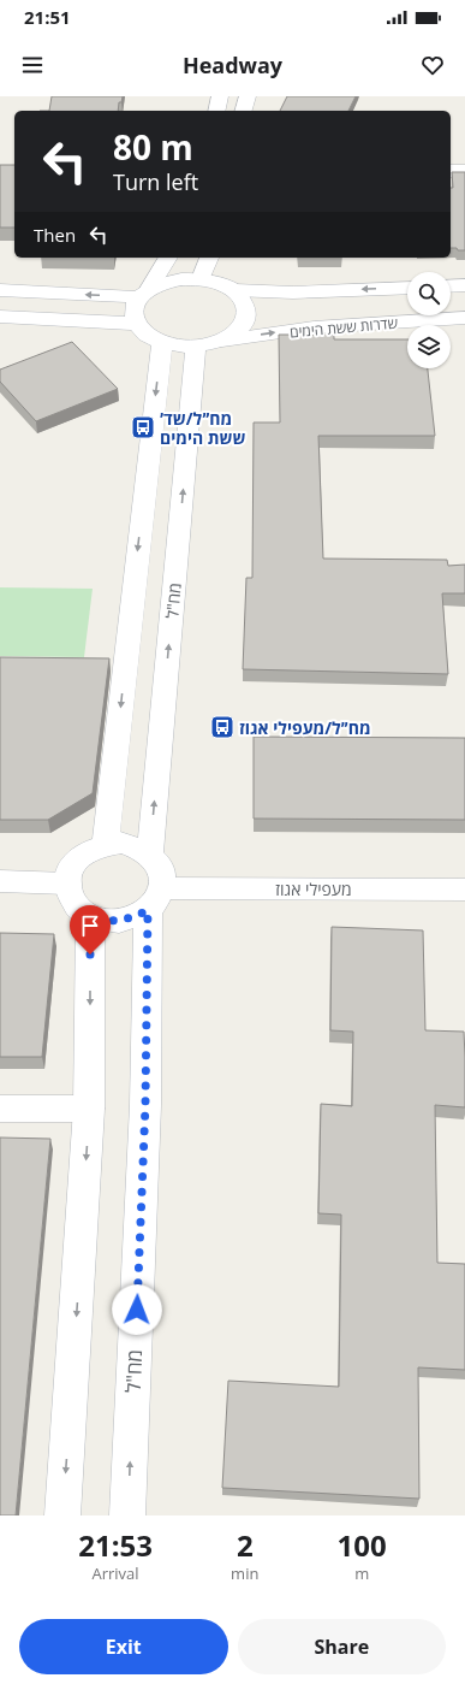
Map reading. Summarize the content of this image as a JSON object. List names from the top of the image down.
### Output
{
  "streets": {
    "street": ["שדרות ששת הימים", "מח\"ל", "מעפילי אגוז"]
  },
  "crossings": [
    ["שדרות ששת הימים", "מח\"ל"],
    ["מח\"ל", "מעפילי אגוז"]
  ],
  "places": {
    "bus stop": ["מח״ל/שד׳ ששת הימים", "מח״ל/מעפילי אגוז"]
  },
  "page": {
    "status": "21:51",
    "header": "Headway",
    "turn": ["80 m", "Turn left"],
    "then": "Then",
    "eta": [
      "21:53",
      "Arrival",
      "2",
      "min",
      "100",
      "m"
    ],
    "buttons": ["Exit", "Share"]
  }
}
